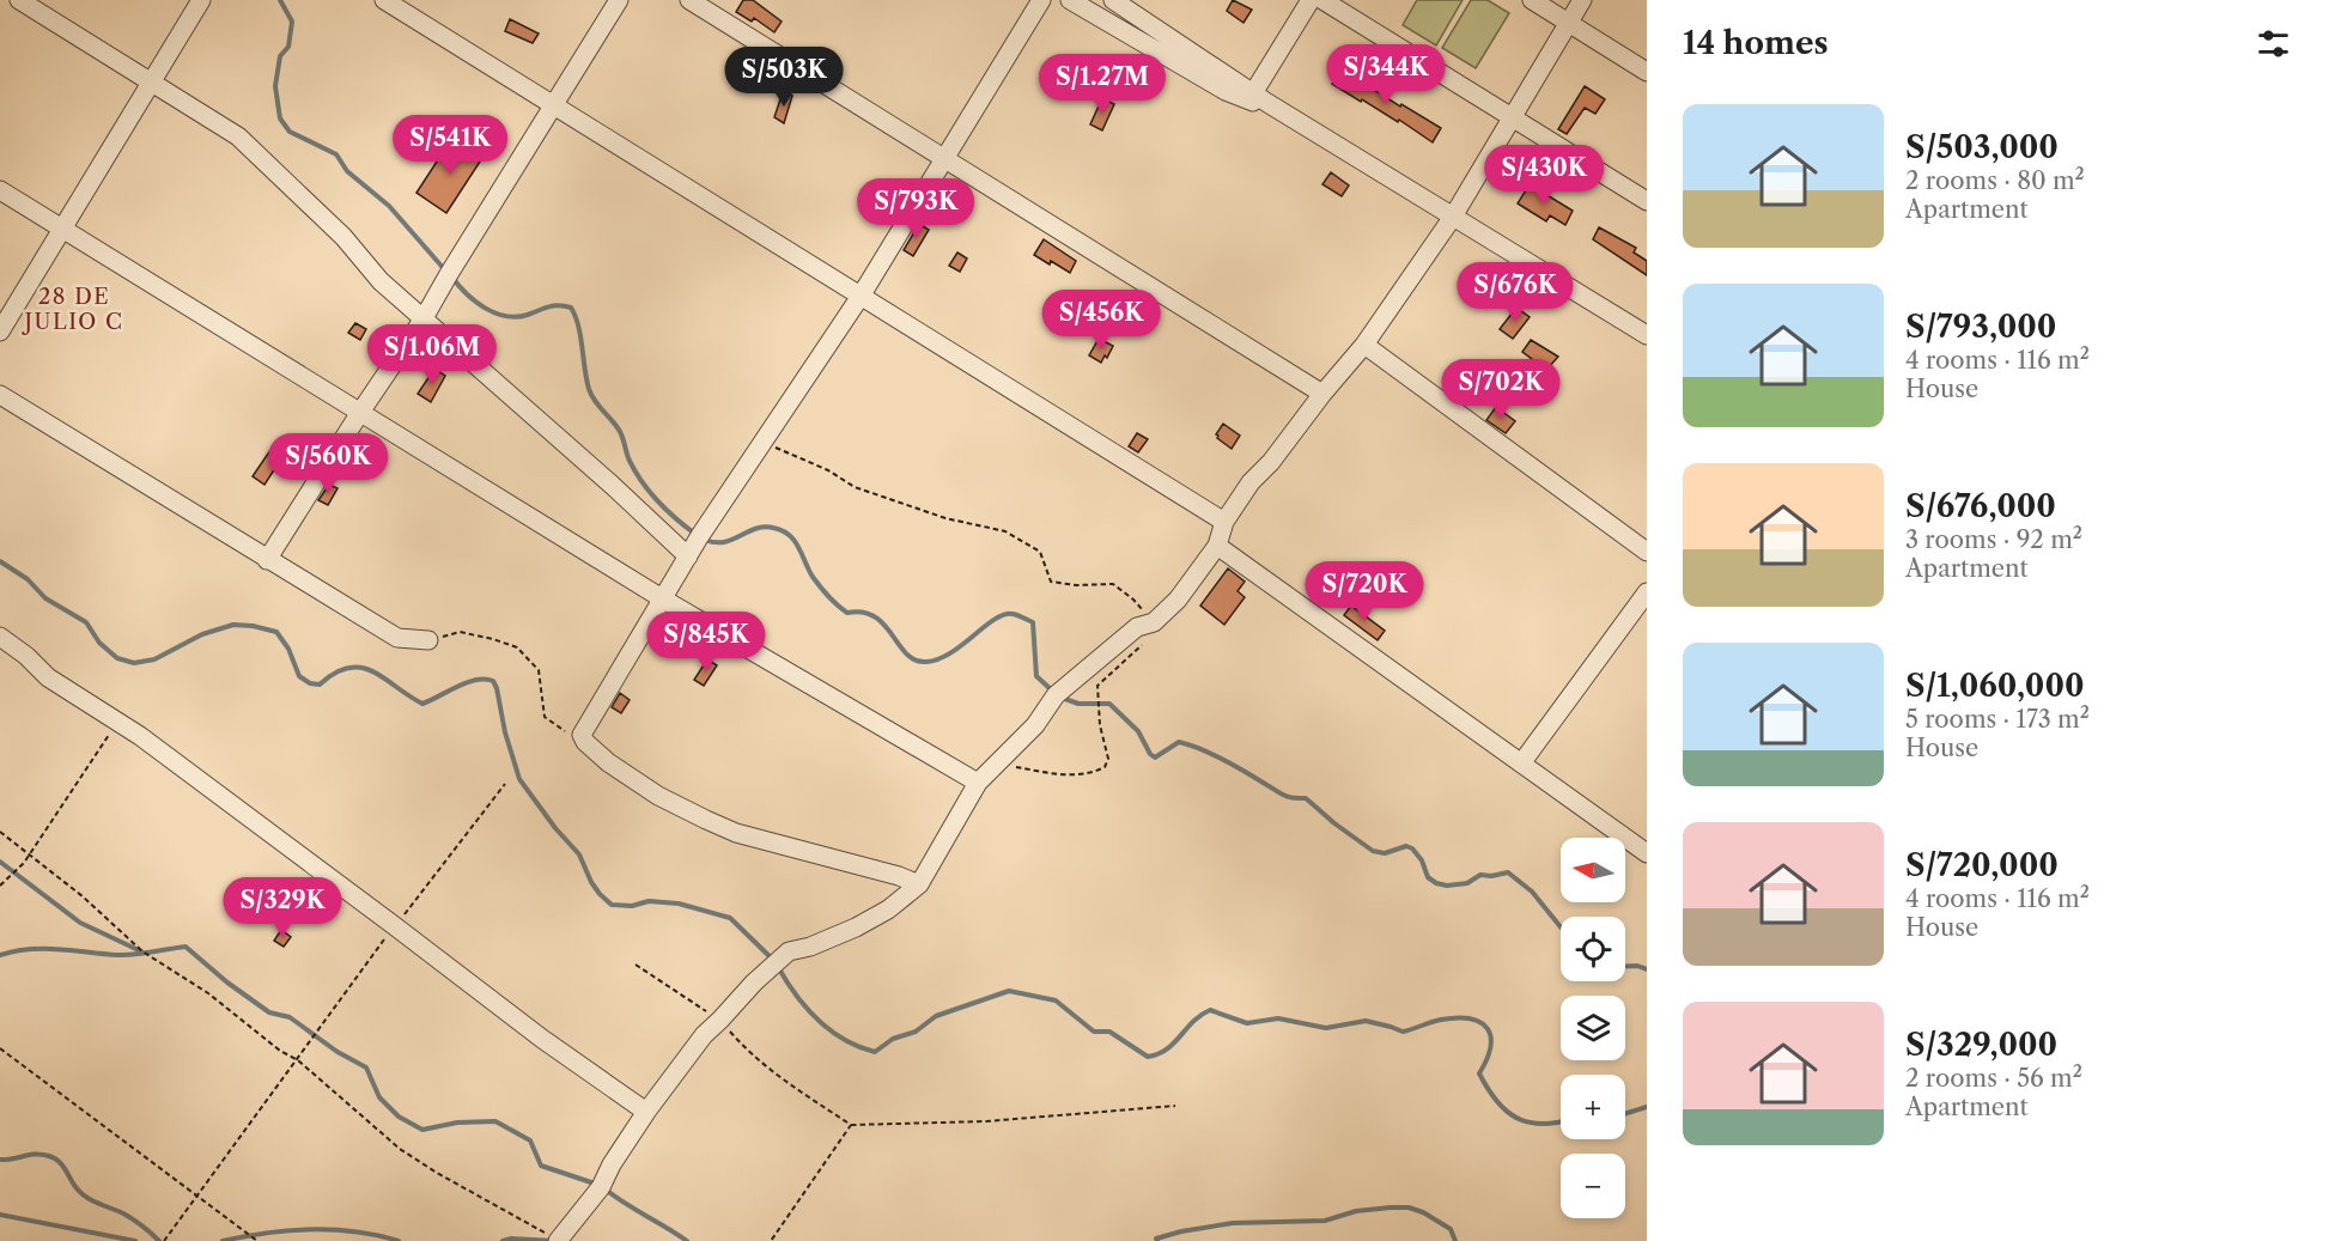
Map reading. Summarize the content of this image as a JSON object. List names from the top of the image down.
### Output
{
  "districts": ["28 DE JULIO C"],
  "north": "left",
  "page": {
    "heading": "14 homes",
    "price": [
      "S/344K",
      "S/503K",
      "S/1.27M",
      "S/541K",
      "S/430K",
      "S/793K",
      "S/676K",
      "S/456K",
      "S/1.06M",
      "S/702K",
      "S/560K",
      "S/720K",
      "S/845K",
      "S/329K"
    ],
    "list": [
      {
        "name": "S/503,000",
        "note": "2 rooms · 80 m² · Apartment"
      },
      {
        "name": "S/793,000",
        "note": "4 rooms · 116 m² · House"
      },
      {
        "name": "S/676,000",
        "note": "3 rooms · 92 m² · Apartment"
      },
      {
        "name": "S/1,060,000",
        "note": "5 rooms · 173 m² · House"
      },
      {
        "name": "S/720,000",
        "note": "4 rooms · 116 m² · House"
      },
      {
        "name": "S/329,000",
        "note": "2 rooms · 56 m² · Apartment"
      }
    ],
    "map_buttons": ["+", "−"]
  }
}
